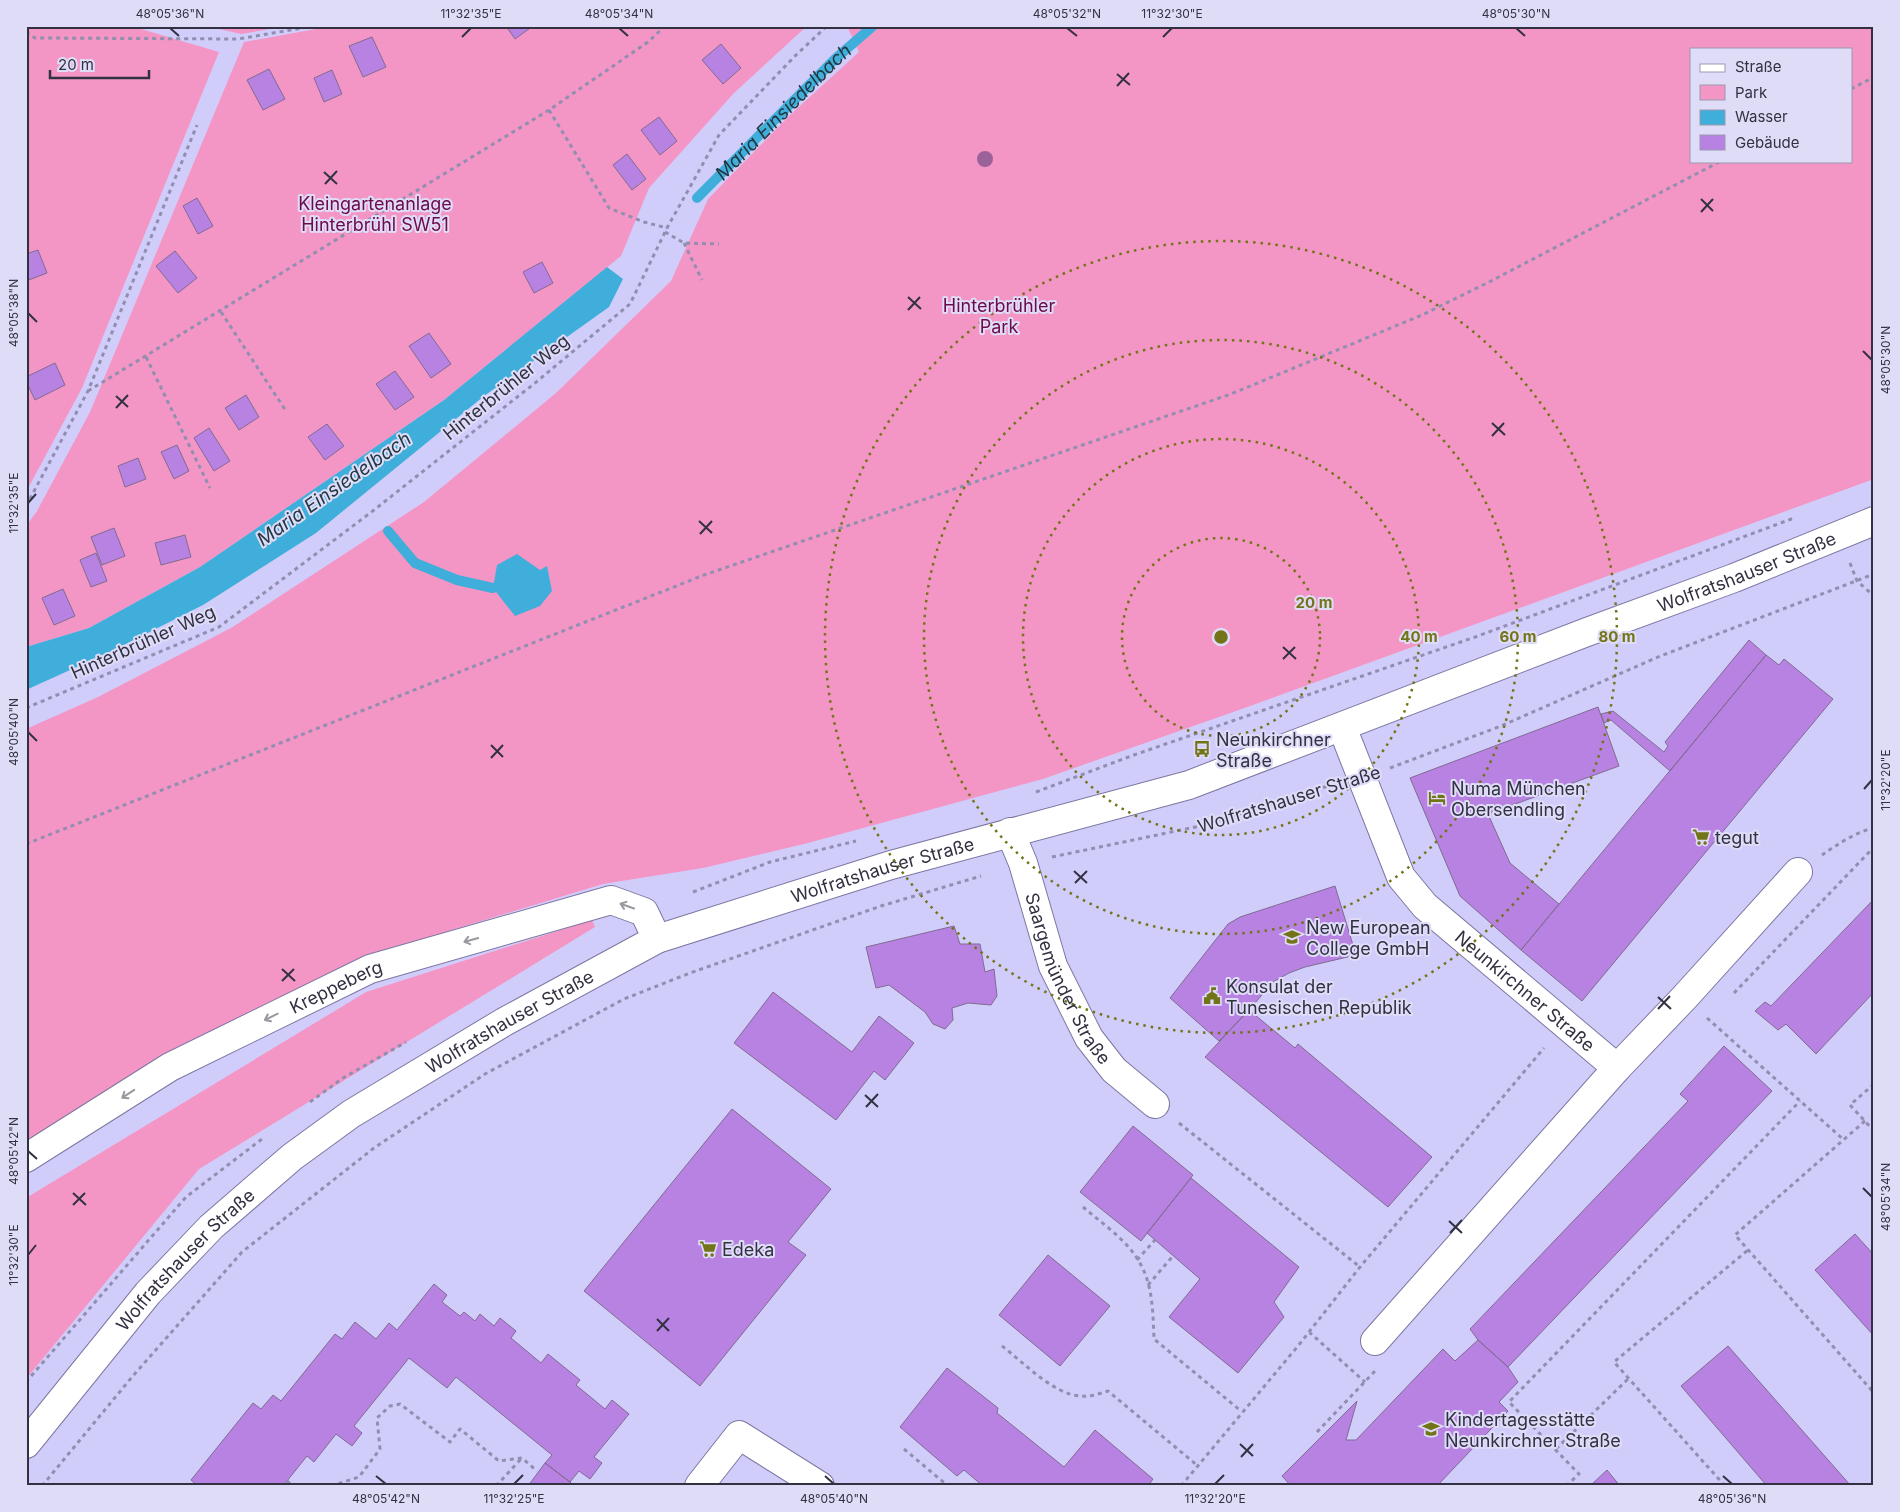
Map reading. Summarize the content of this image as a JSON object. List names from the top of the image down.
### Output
{
  "streets": {
    "street": [
      "Wolfratshauser Straße",
      "Saargemünder Straße",
      "Kreppeberg",
      "Neunkirchner Straße"
    ],
    "path": ["Hinterbrühler Weg"]
  },
  "crossings": [
    ["Wolfratshauser Straße", "Saargemünder Straße"],
    ["Wolfratshauser Straße", "Kreppeberg"],
    ["Wolfratshauser Straße", "Neunkirchner Straße"]
  ],
  "one_way": ["Kreppeberg"],
  "water": ["Maria Einsiedelbach"],
  "parks": ["Kleingartenanlage Hinterbrühl SW51", "Hinterbrühler Park"],
  "places": {
    "bus stop": ["Neunkirchner Straße"],
    "hotel": ["Numa München Obersendling"],
    "supermarket": ["tegut", "Edeka"],
    "school or university": ["New European College GmbH", "Kindertagesstätte Neunkirchner Straße"],
    "public building": ["Konsulat der Tunesischen Republik"]
  },
  "legend": [
    "Straße",
    "Park",
    "Wasser",
    "Gebäude"
  ],
  "scale_bar": "20 m",
  "coordinates": [
    "48°05'36\"N",
    "11°32'35\"E",
    "48°05'34\"N",
    "48°05'32\"N",
    "11°32'30\"E",
    "48°05'30\"N",
    "48°05'38\"N",
    "48°05'40\"N",
    "11°32'20\"E",
    "48°05'42\"N",
    "11°32'25\"E"
  ],
  "rings": [
    "20 m",
    "40 m",
    "60 m",
    "80 m"
  ]
}
